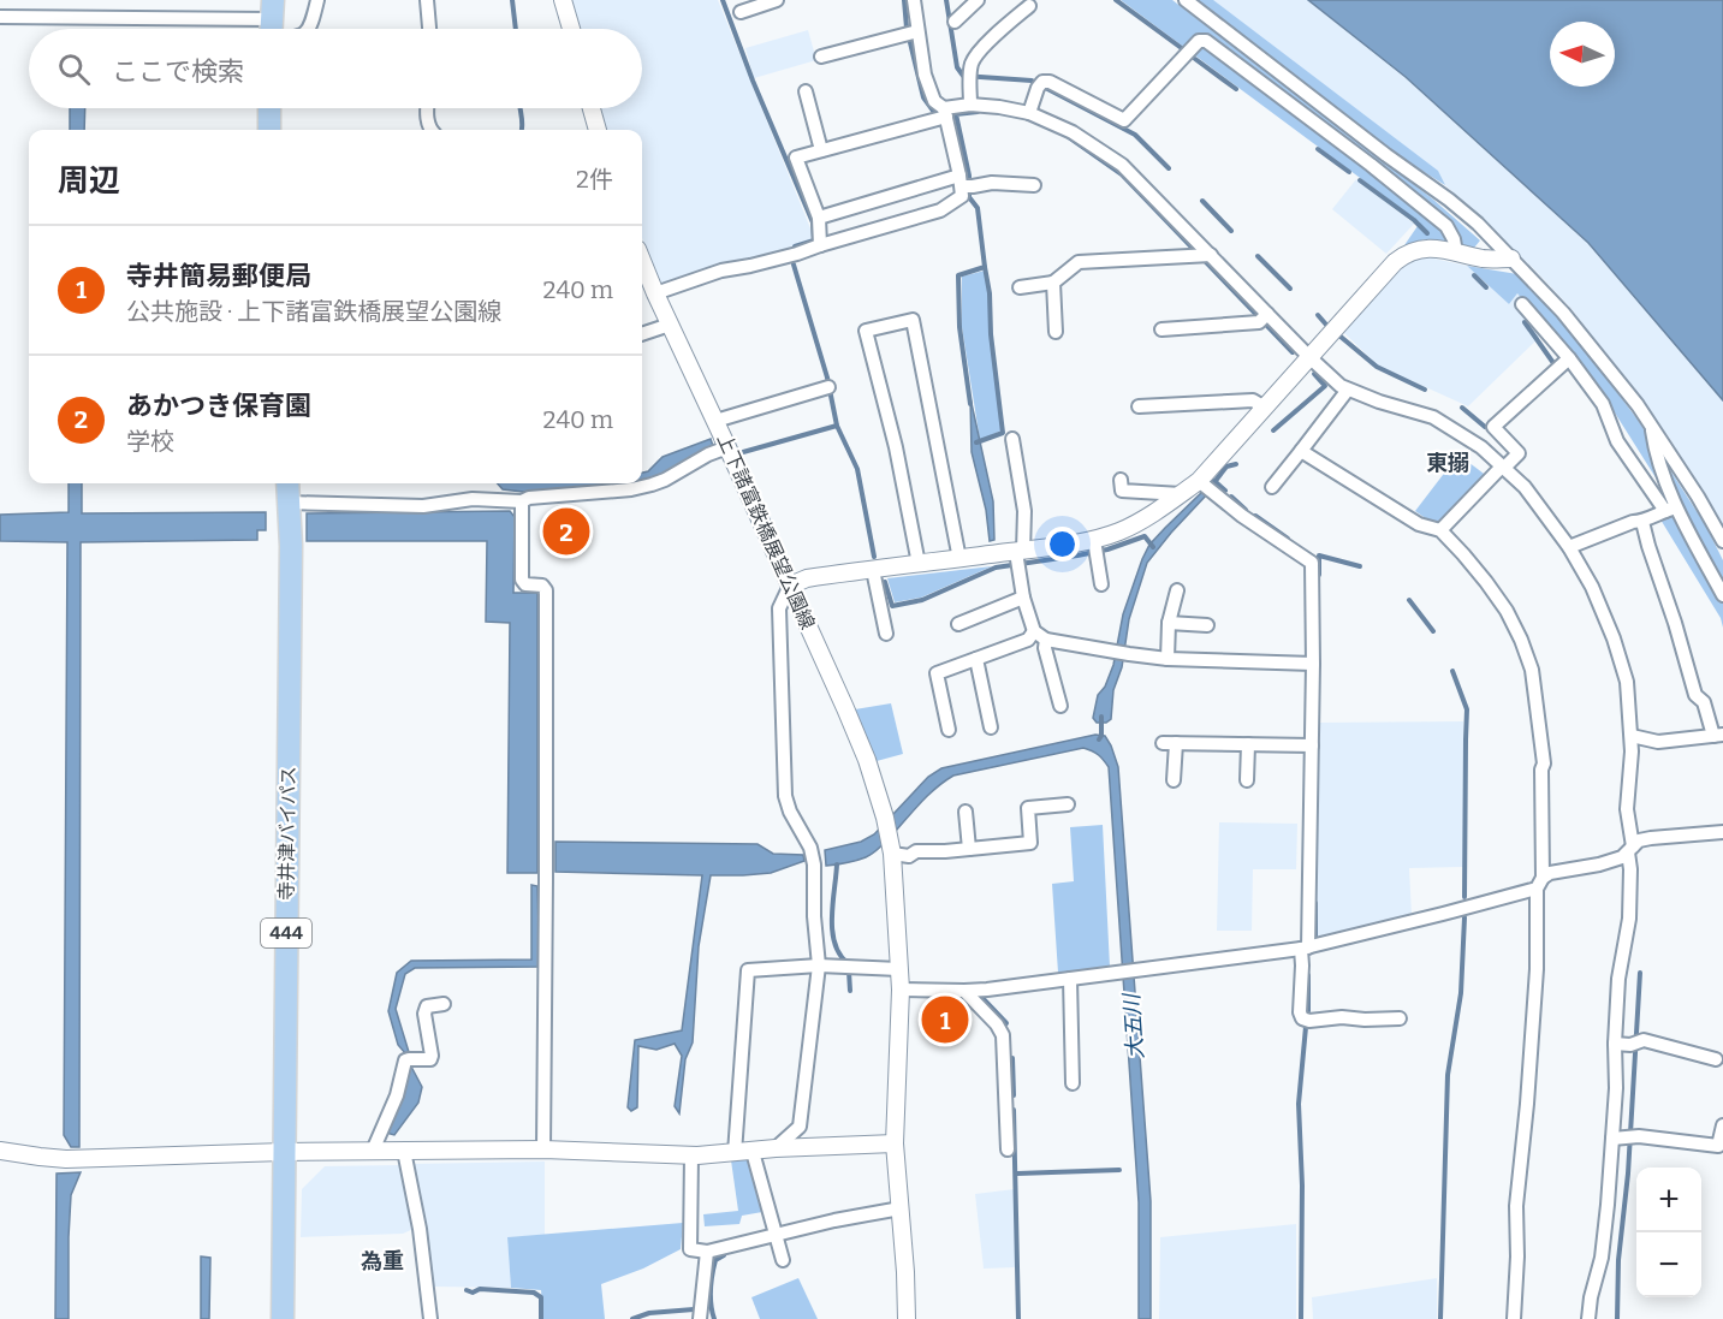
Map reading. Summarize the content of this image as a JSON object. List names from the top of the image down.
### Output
{
  "streets": {
    "highway": ["寺井津バイパス", "444"],
    "street": ["上下諸富鉄橋展望公園線"]
  },
  "districts": ["東搦", "為重"],
  "water": ["大五川"],
  "north": "left",
  "page": {
    "search": "ここで検索",
    "heading": ["周辺", "2件"],
    "list": [
      {
        "mark": "1",
        "name": "寺井簡易郵便局",
        "note": "公共施設 · 上下諸富鉄橋展望公園線",
        "value": "240 m"
      },
      {
        "mark": "2",
        "name": "あかつき保育園",
        "note": "学校",
        "value": "240 m"
      }
    ],
    "pins": ["2", "1"],
    "map_buttons": ["+", "−"]
  }
}
